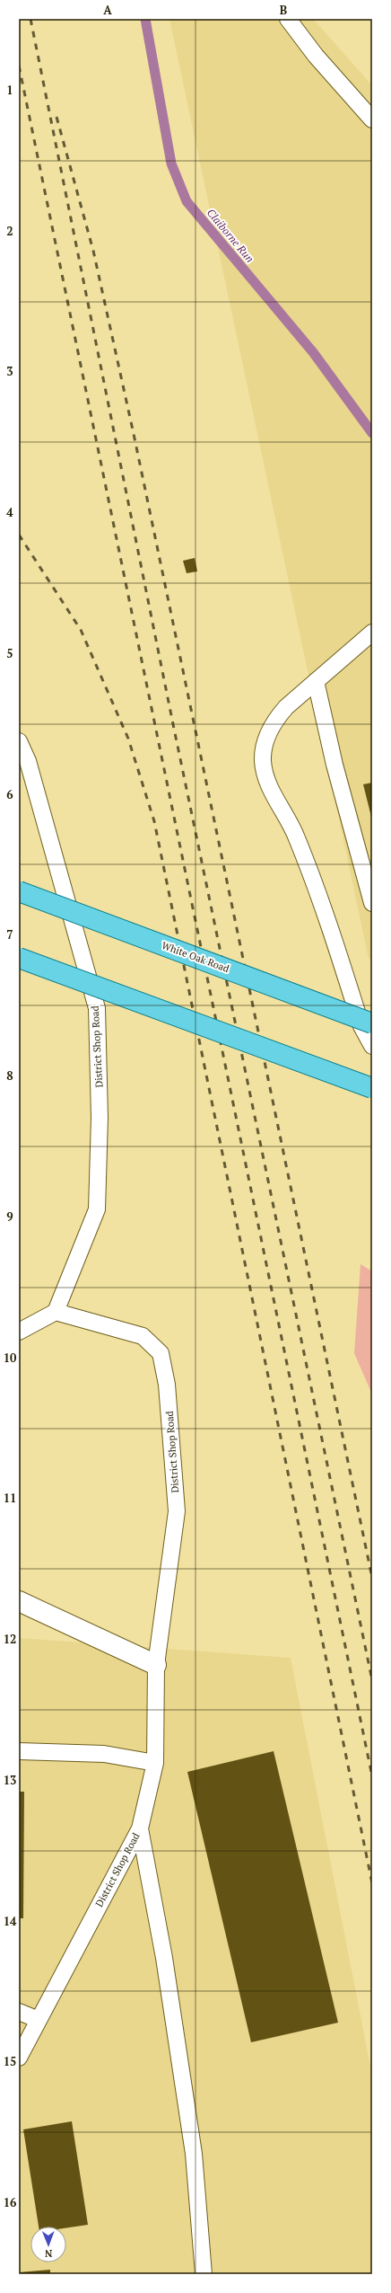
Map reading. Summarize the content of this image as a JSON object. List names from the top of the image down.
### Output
{
  "streets": {
    "main road": ["White Oak Road"],
    "lane": ["District Shop Road"]
  },
  "water": ["Claiborne Run"],
  "north": "bottom",
  "grid": {
    "columns": ["A", "B"],
    "rows": [
      "1",
      "2",
      "3",
      "4",
      "5",
      "6",
      "7",
      "8",
      "9",
      "10",
      "11",
      "12",
      "13",
      "14",
      "15",
      "16"
    ]
  }
}
